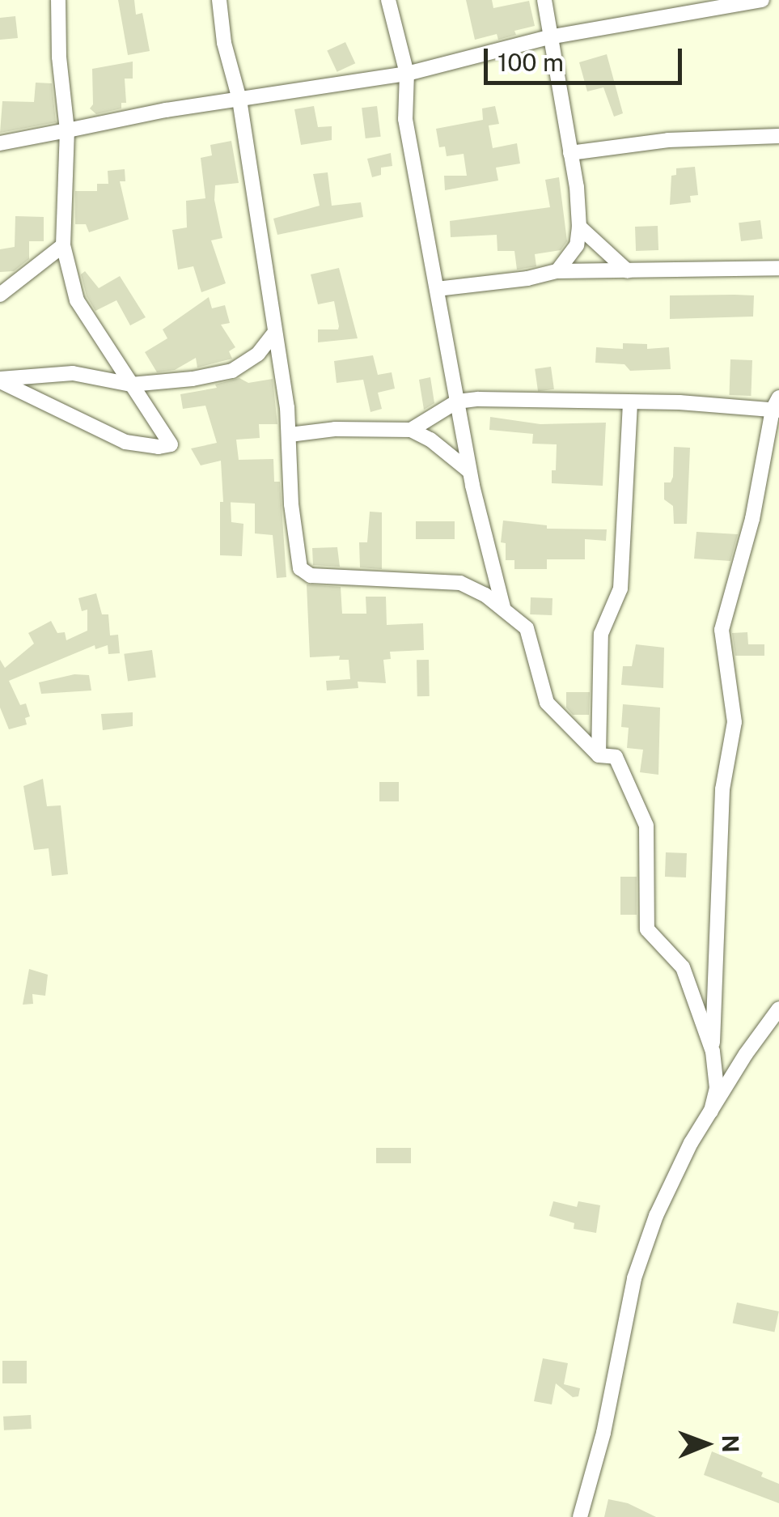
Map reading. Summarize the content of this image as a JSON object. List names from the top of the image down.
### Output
{
  "scale_bar": "100 m",
  "north": "right"
}
